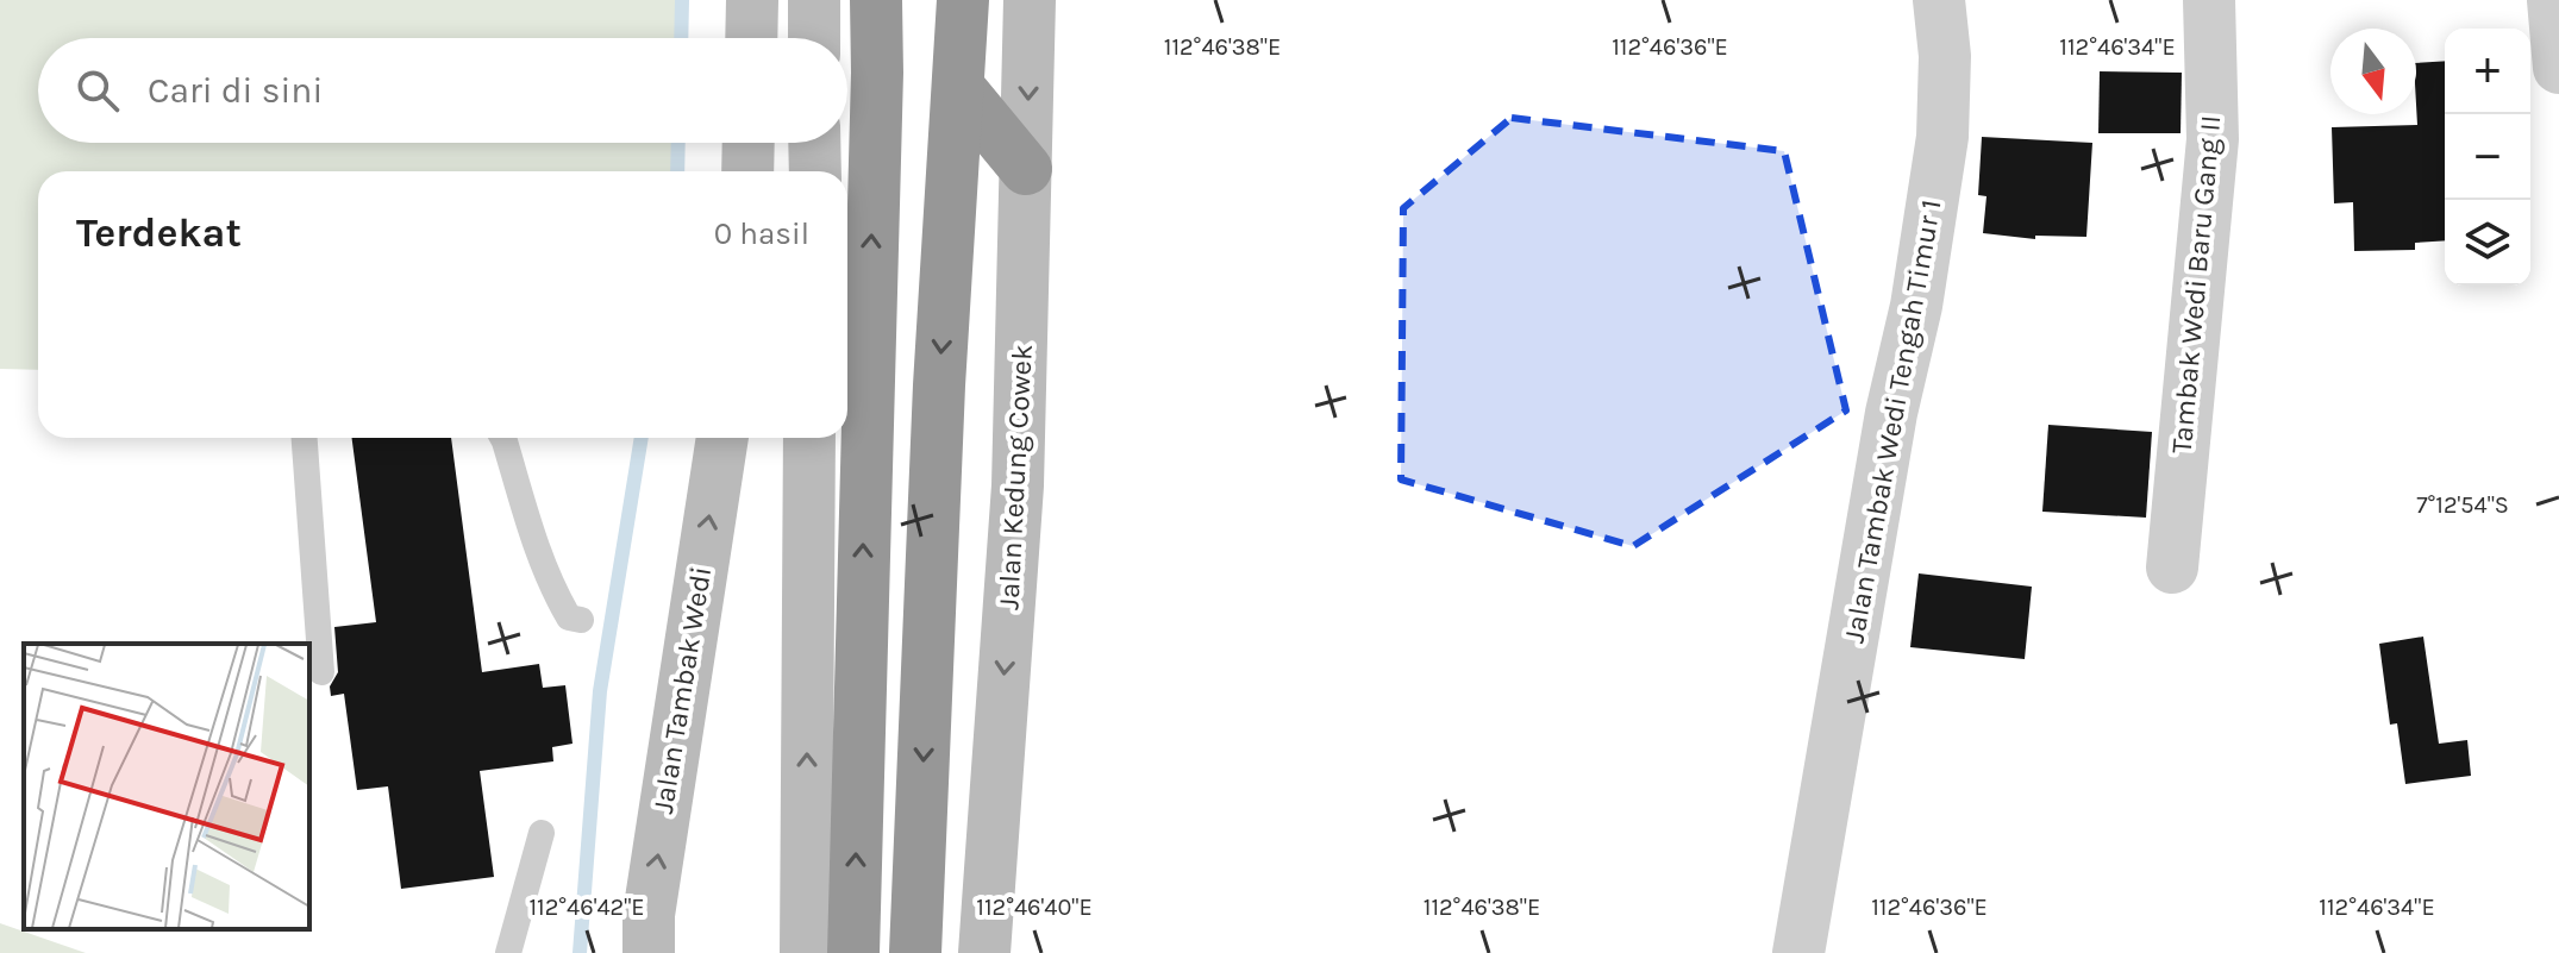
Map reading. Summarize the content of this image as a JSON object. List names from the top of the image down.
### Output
{
  "streets": {
    "main road": ["Jalan Kedung Cowek", "Jalan Tambak Wedi"],
    "street": ["Tambak Wedi Baru Gang II", "Jalan Tambak Wedi Tengah Timur 1"]
  },
  "north": "bottom",
  "page": {
    "map_buttons": ["+", "−"],
    "search": "Cari di sini",
    "heading": ["Terdekat", "0 hasil"]
  },
  "coordinates": [
    "112°46'38\"E",
    "112°46'36\"E",
    "112°46'34\"E",
    "7°12'54\"S",
    "112°46'42\"E",
    "112°46'40\"E"
  ]
}
